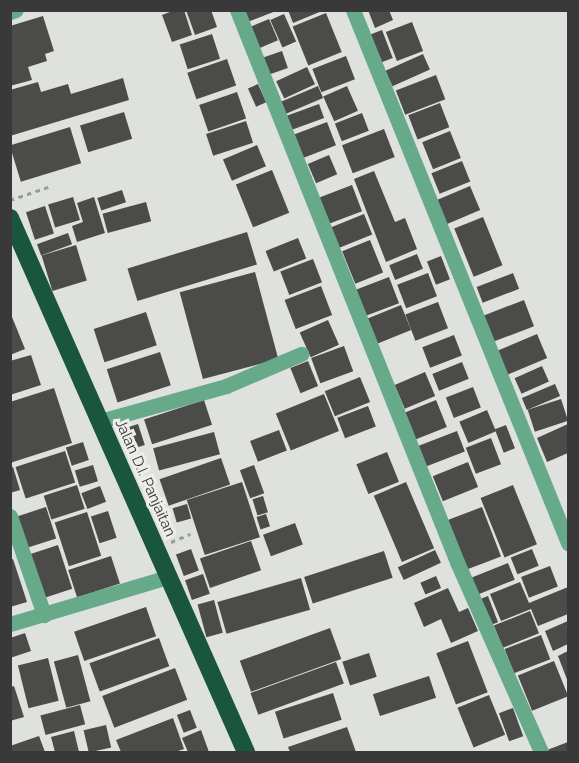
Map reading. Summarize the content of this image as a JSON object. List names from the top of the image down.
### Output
{
  "streets": {
    "highway": ["Jalan D.I. Panjaitan"]
  }
}
